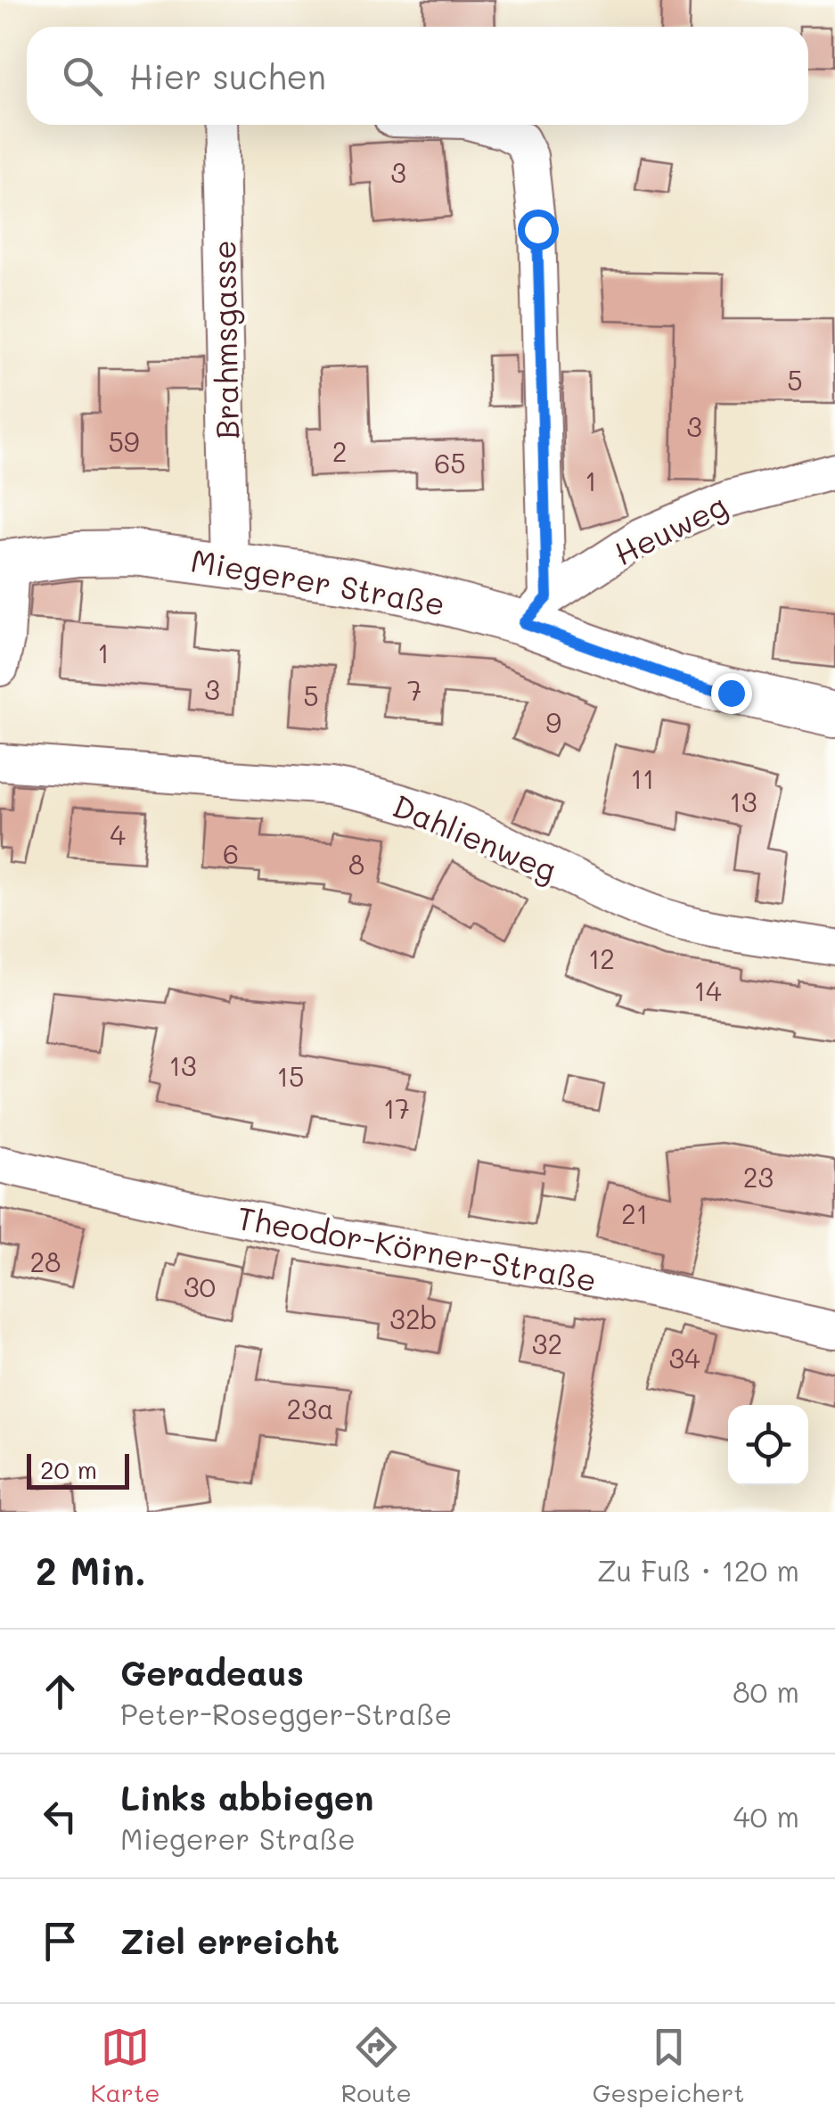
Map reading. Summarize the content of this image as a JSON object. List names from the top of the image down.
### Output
{
  "streets": {
    "main road": ["Miegerer Straße"],
    "street": [
      "Brahmsgasse",
      "Heuweg",
      "Dahlienweg",
      "Theodor-Körner-Straße"
    ]
  },
  "crossings": [
    ["Brahmsgasse", "Miegerer Straße"],
    ["Heuweg", "Miegerer Straße"]
  ],
  "house_numbers": [
    "3",
    "5",
    "3",
    "59",
    "2",
    "65",
    "1",
    "1",
    "3",
    "7",
    "5",
    "9",
    "11",
    "13",
    "4",
    "6",
    "8",
    "12",
    "14",
    "13",
    "15",
    "17",
    "23",
    "21",
    "28",
    "30",
    "32b",
    "32",
    "34",
    "23a"
  ],
  "scale_bar": "20 m",
  "page": {
    "search": "Hier suchen",
    "scale": "20 m",
    "heading": ["2 Min.", "Zu Fuß · 120 m"],
    "list": [
      ["Geradeaus", "Peter-Rosegger-Straße", "80 m"],
      ["Links abbiegen", "Miegerer Straße", "40 m"],
      "Ziel erreicht"
    ],
    "nav": ["Karte", "Route", "Gespeichert"]
  }
}
